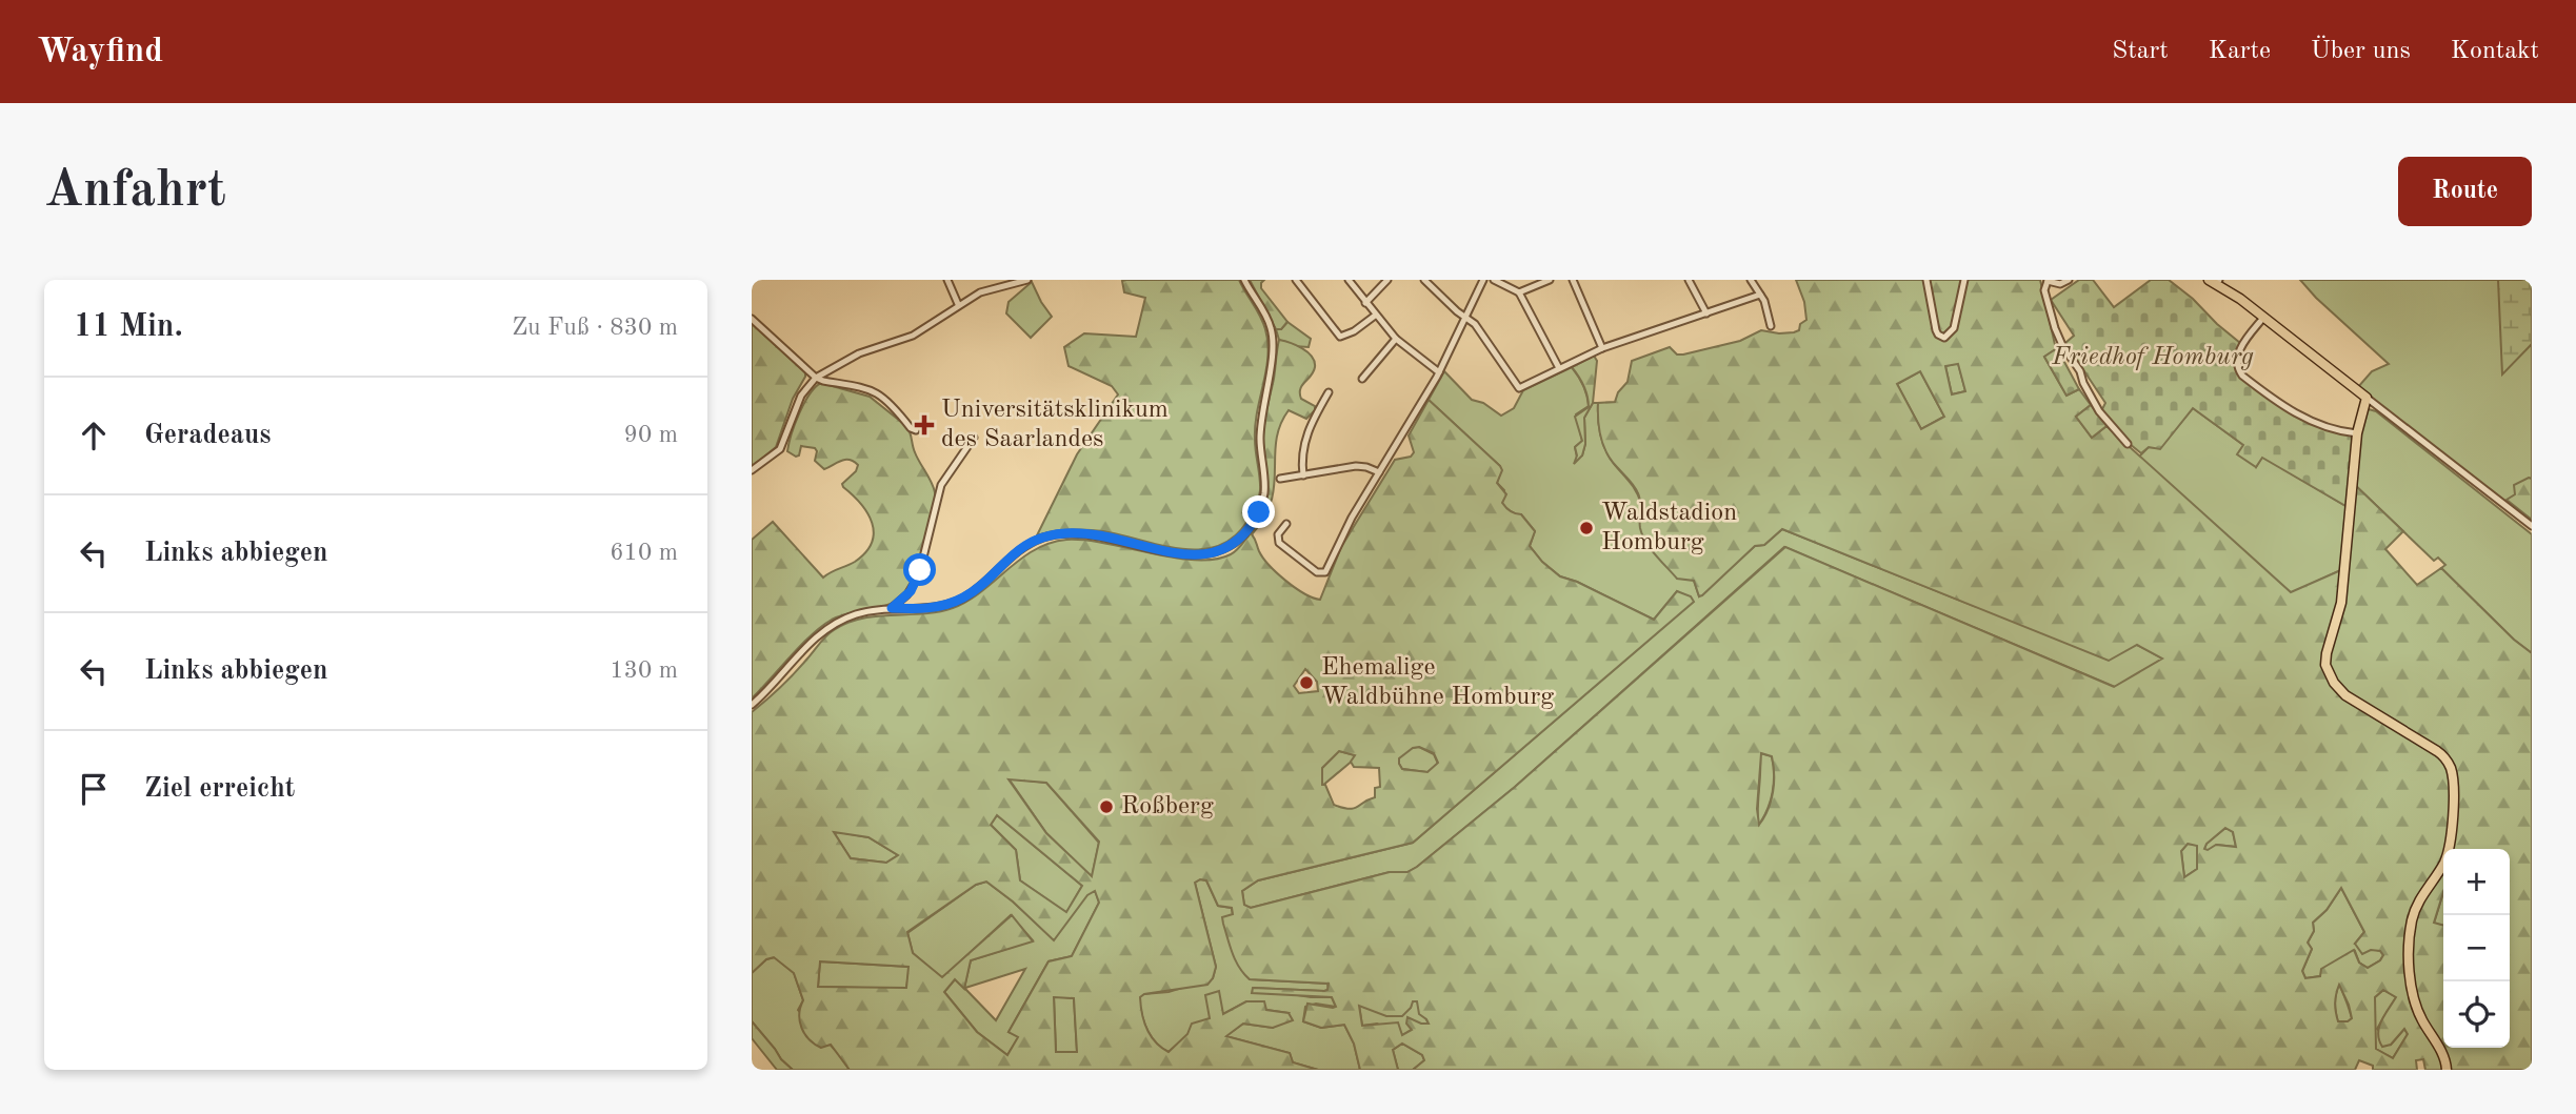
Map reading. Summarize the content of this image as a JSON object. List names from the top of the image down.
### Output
{
  "parks": ["Friedhof Homburg"],
  "places": {
    "health": ["Universitätsklinikum des Saarlandes"],
    "other": ["Waldstadion Homburg", "Ehemalige Waldbühne Homburg", "Roßberg"]
  },
  "page": {
    "header": "Wayfind",
    "nav": [
      "Start",
      "Karte",
      "Über uns",
      "Kontakt"
    ],
    "buttons": "Route",
    "title": "Anfahrt",
    "heading": ["11 Min.", "Zu Fuß · 830 m"],
    "list": [
      ["Geradeaus", "90 m"],
      ["Links abbiegen", "610 m"],
      ["Links abbiegen", "130 m"],
      "Ziel erreicht"
    ],
    "map_buttons": ["+", "−"]
  }
}
